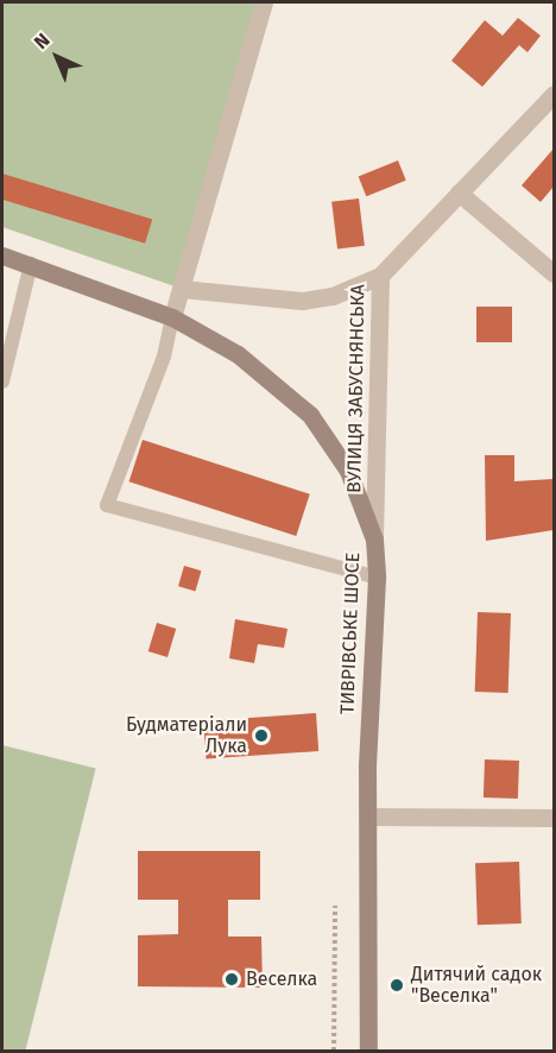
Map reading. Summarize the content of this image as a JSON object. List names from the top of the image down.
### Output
{
  "streets": {
    "main road": ["ТИВРІВСЬКЕ ШОСЕ"],
    "street": ["ВУЛИЦЯ ЗАБУСНЯНСЬКА"]
  },
  "crossings": [
    ["ВУЛИЦЯ ЗАБУСНЯНСЬКА", "ТИВРІВСЬКЕ ШОСЕ"]
  ],
  "places": ["Будматеріали Лука", "Веселка", "Дитячий садок \"Веселка\""],
  "north": "top left"
}
